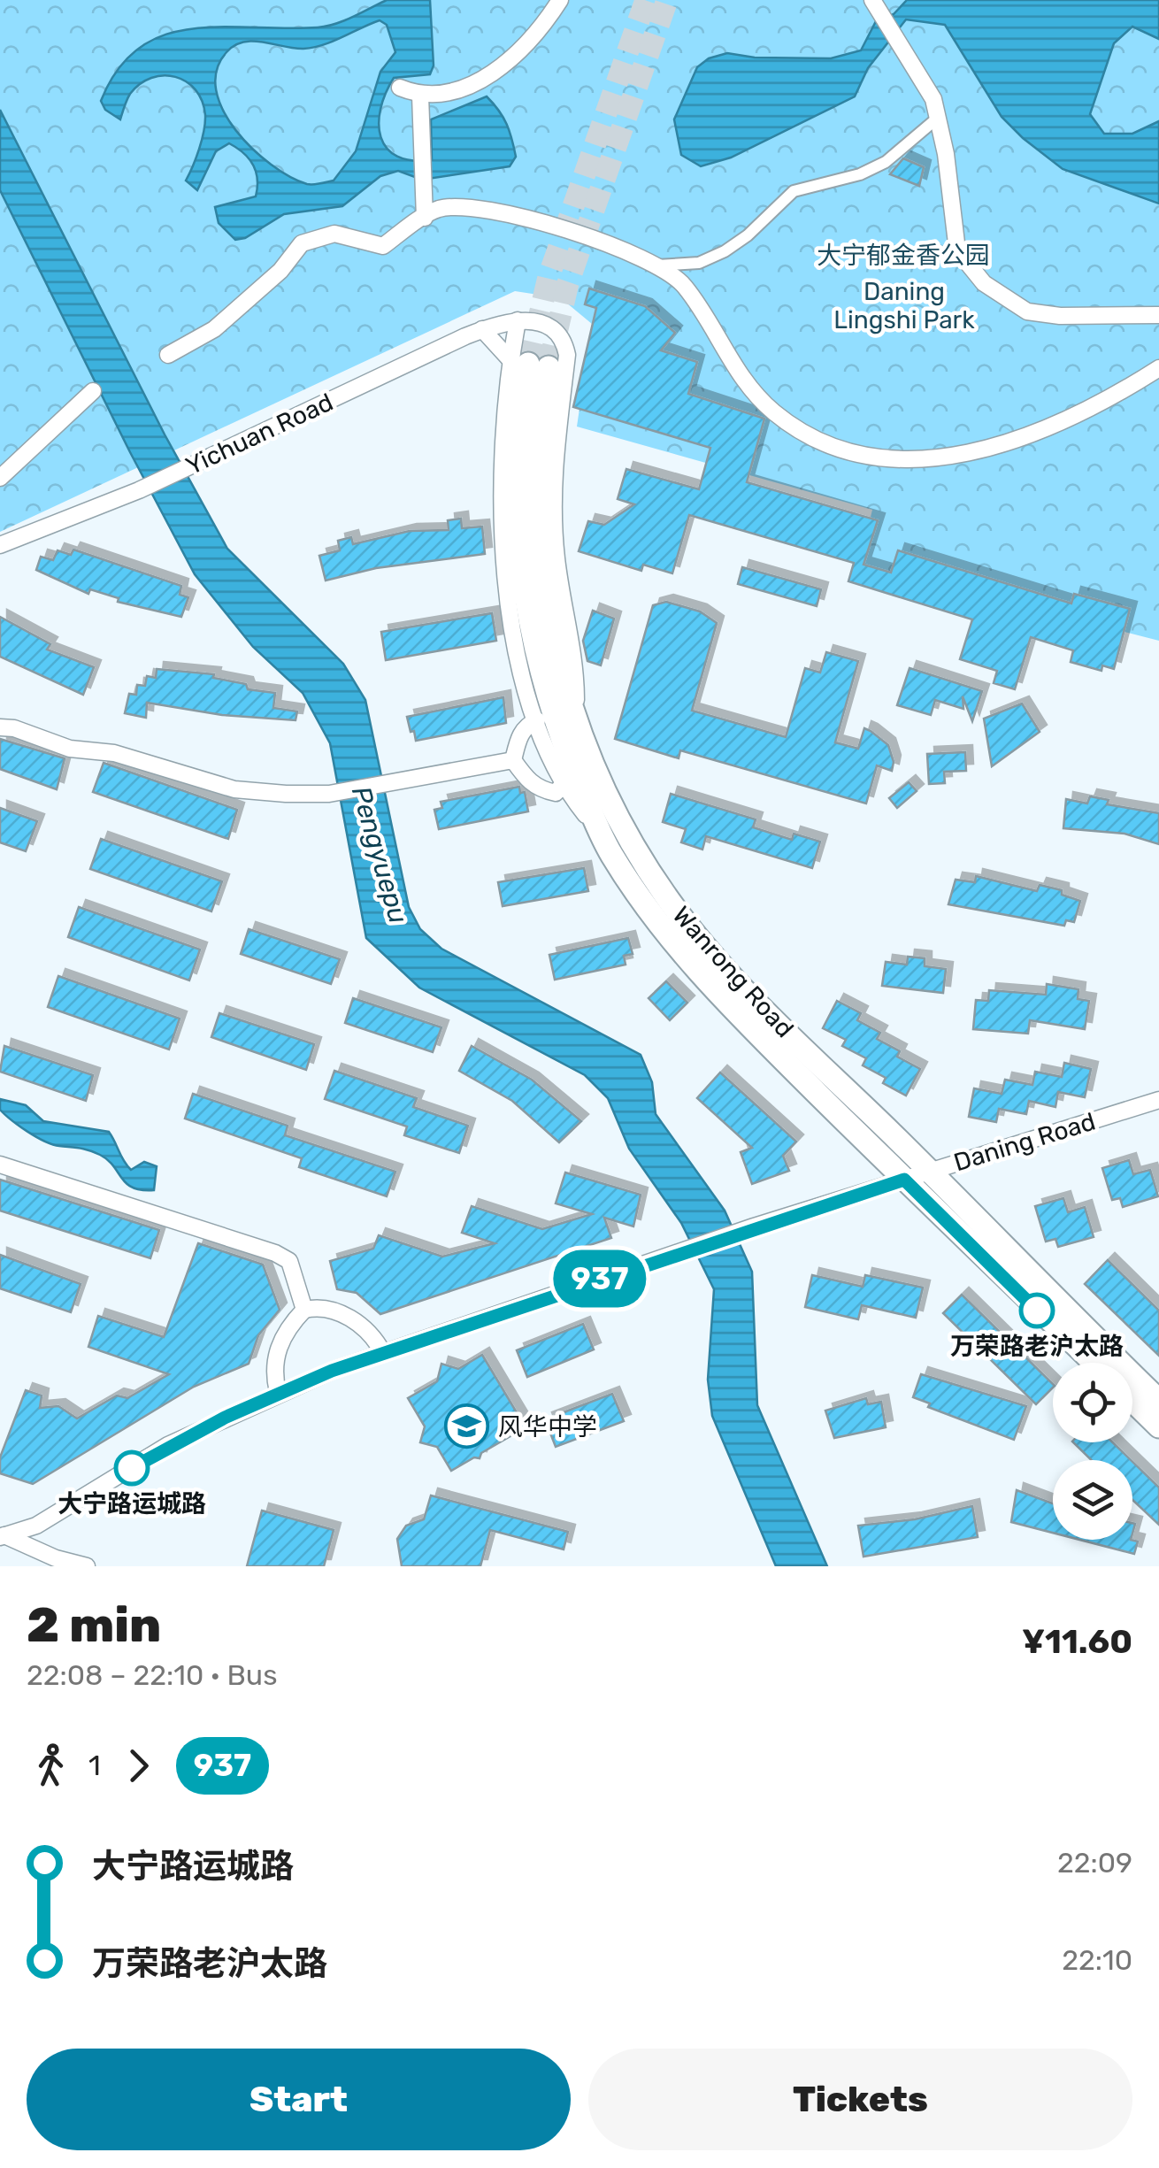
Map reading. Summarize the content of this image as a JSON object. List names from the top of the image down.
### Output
{
  "streets": {
    "main road": ["Wanrong Road"],
    "street": ["Yichuan Road", "Daning Road"]
  },
  "crossings": [
    ["Wanrong Road", "Daning Road"]
  ],
  "water": ["Pengyuepu"],
  "parks": ["大宁郁金香公园", "Daning Lingshi Park"],
  "places": {
    "other": ["万荣路老沪太路", "大宁路运城路"],
    "school or university": ["风华中学"]
  },
  "lines": ["bus line 937"],
  "page": {
    "on_map": "937",
    "heading": ["2 min", "22:08 – 22:10 · Bus", "¥11.60"],
    "legs": ["1", "937"],
    "list": [
      {
        "name": "大宁路运城路",
        "value": "22:09"
      },
      {
        "name": "万荣路老沪太路",
        "value": "22:10"
      }
    ],
    "buttons": ["Start", "Tickets"]
  }
}
